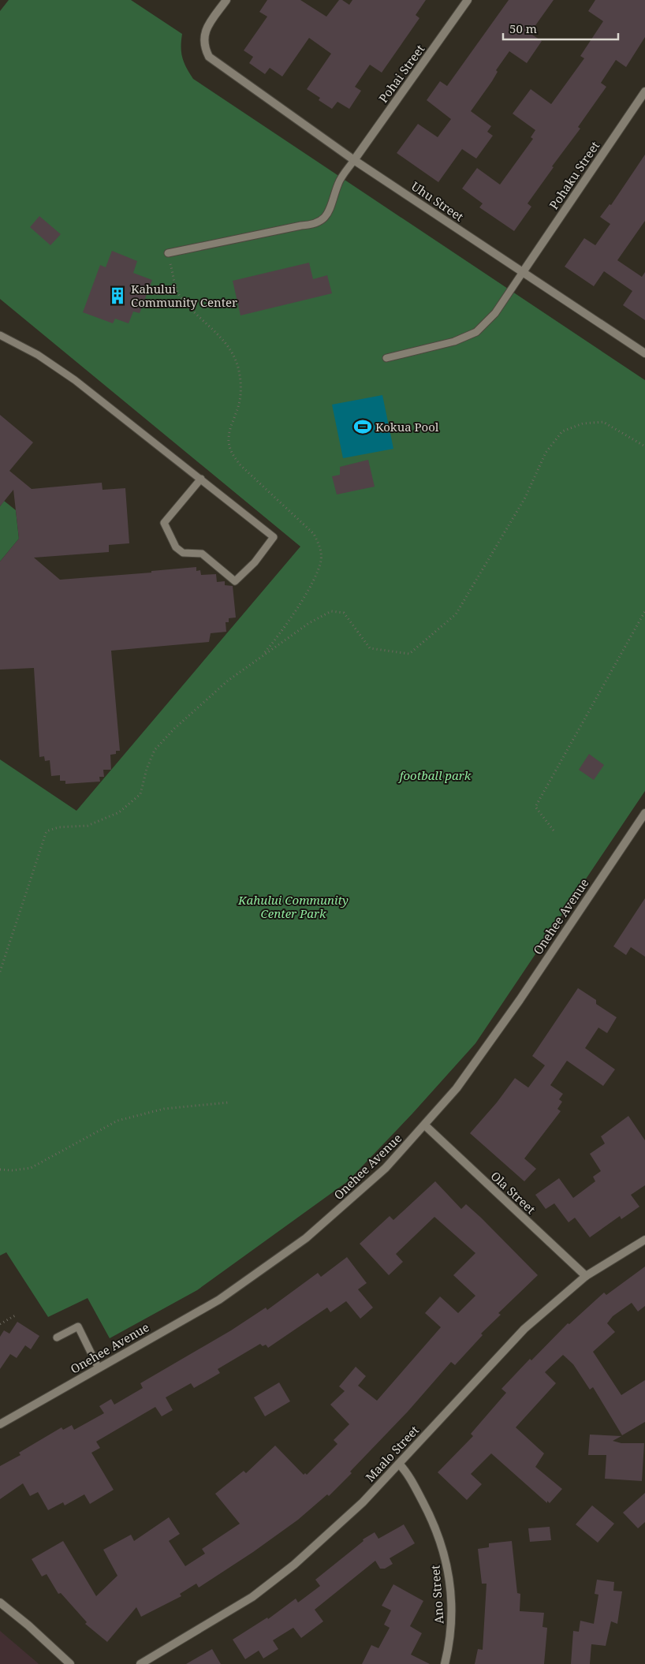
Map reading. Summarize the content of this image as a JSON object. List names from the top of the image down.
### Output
{
  "streets": {
    "street": [
      "Pohai Street",
      "Pohaku Street",
      "Uhu Street",
      "Onehee Avenue",
      "Ola Street",
      "Maalo Street",
      "Ano Street"
    ]
  },
  "crossings": [
    ["Pohai Street", "Uhu Street"],
    ["Pohaku Street", "Uhu Street"],
    ["Onehee Avenue", "Ola Street"],
    ["Ola Street", "Maalo Street"],
    ["Maalo Street", "Ano Street"]
  ],
  "parks": ["football park", "Kahului Community Center Park"],
  "places": {
    "building": ["Kahului Community Center"],
    "sports": ["Kokua Pool"]
  },
  "scale_bar": "50 m"
}
